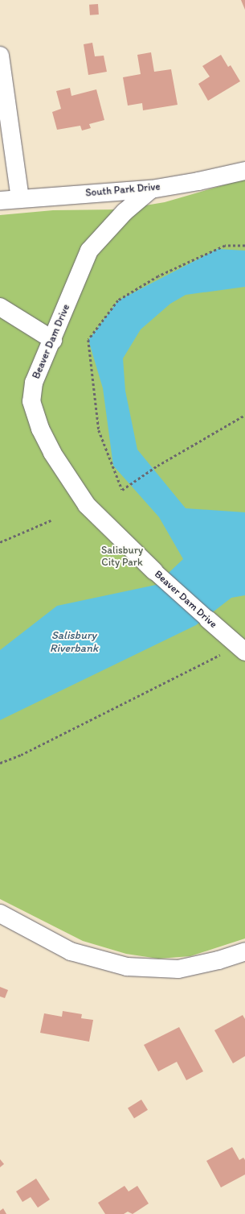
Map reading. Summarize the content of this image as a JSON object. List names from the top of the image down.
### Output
{
  "streets": {
    "street": ["South Park Drive", "Beaver Dam Drive"]
  },
  "crossings": [
    ["South Park Drive", "Beaver Dam Drive"]
  ],
  "water": ["Salisbury Riverbank"],
  "parks": ["Salisbury City Park"]
}
